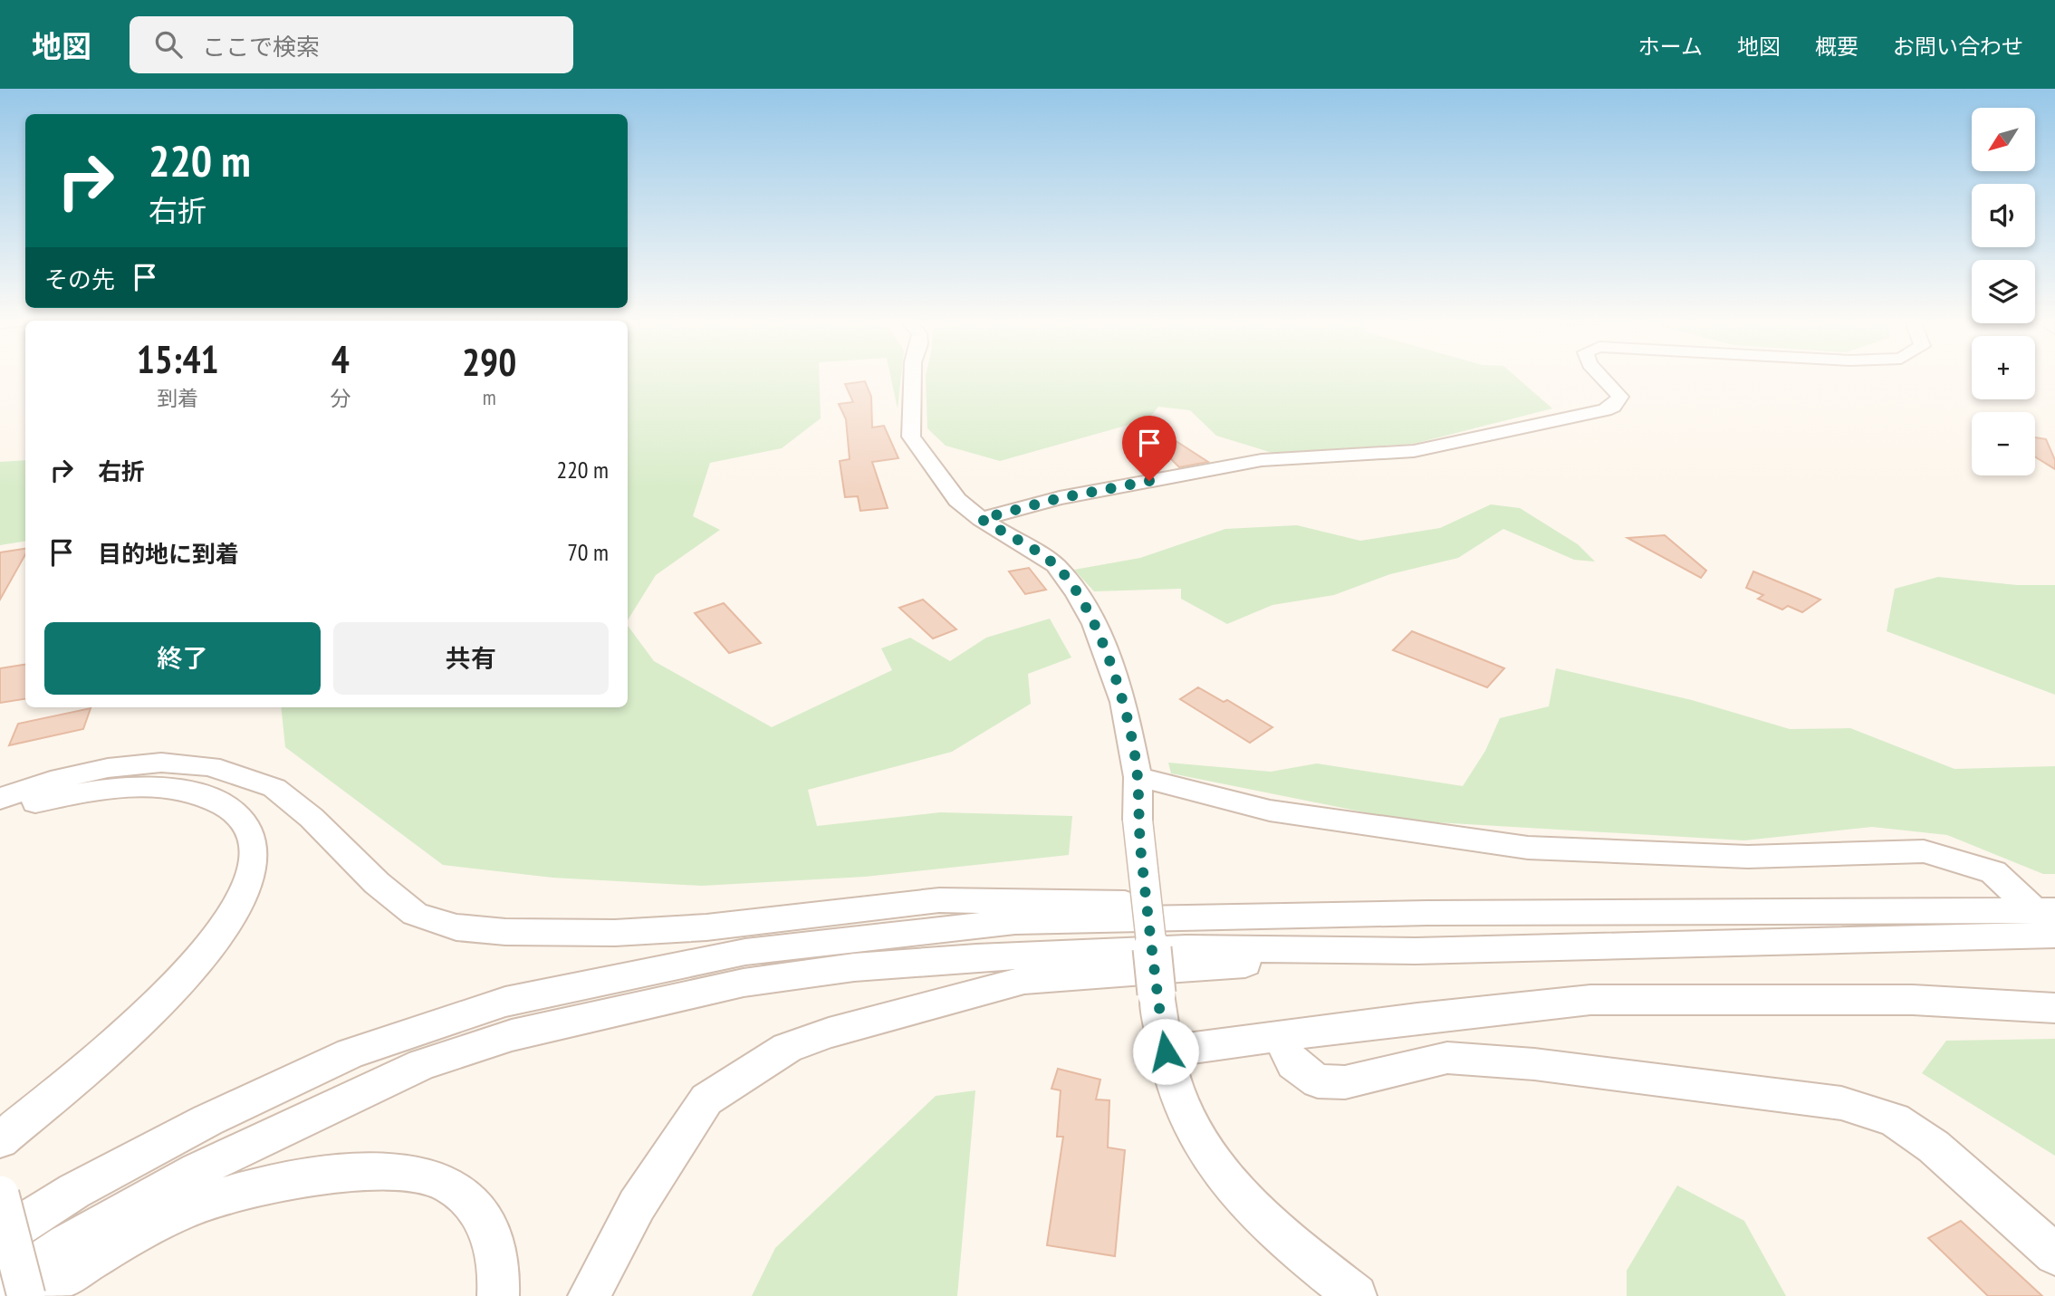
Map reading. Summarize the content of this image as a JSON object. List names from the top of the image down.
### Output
{
  "north": "bottom left",
  "page": {
    "header": "地図",
    "search": "ここで検索",
    "nav": [
      "ホーム",
      "地図",
      "概要",
      "お問い合わせ"
    ],
    "map_buttons": ["+", "−"],
    "turn": ["220 m", "右折"],
    "then": "その先",
    "eta": [
      "15:41",
      "到着",
      "4",
      "分",
      "290",
      "m"
    ],
    "list": [
      {
        "name": "右折",
        "value": "220 m"
      },
      {
        "name": "目的地に到着",
        "value": "70 m"
      }
    ],
    "buttons": ["終了", "共有"]
  }
}
